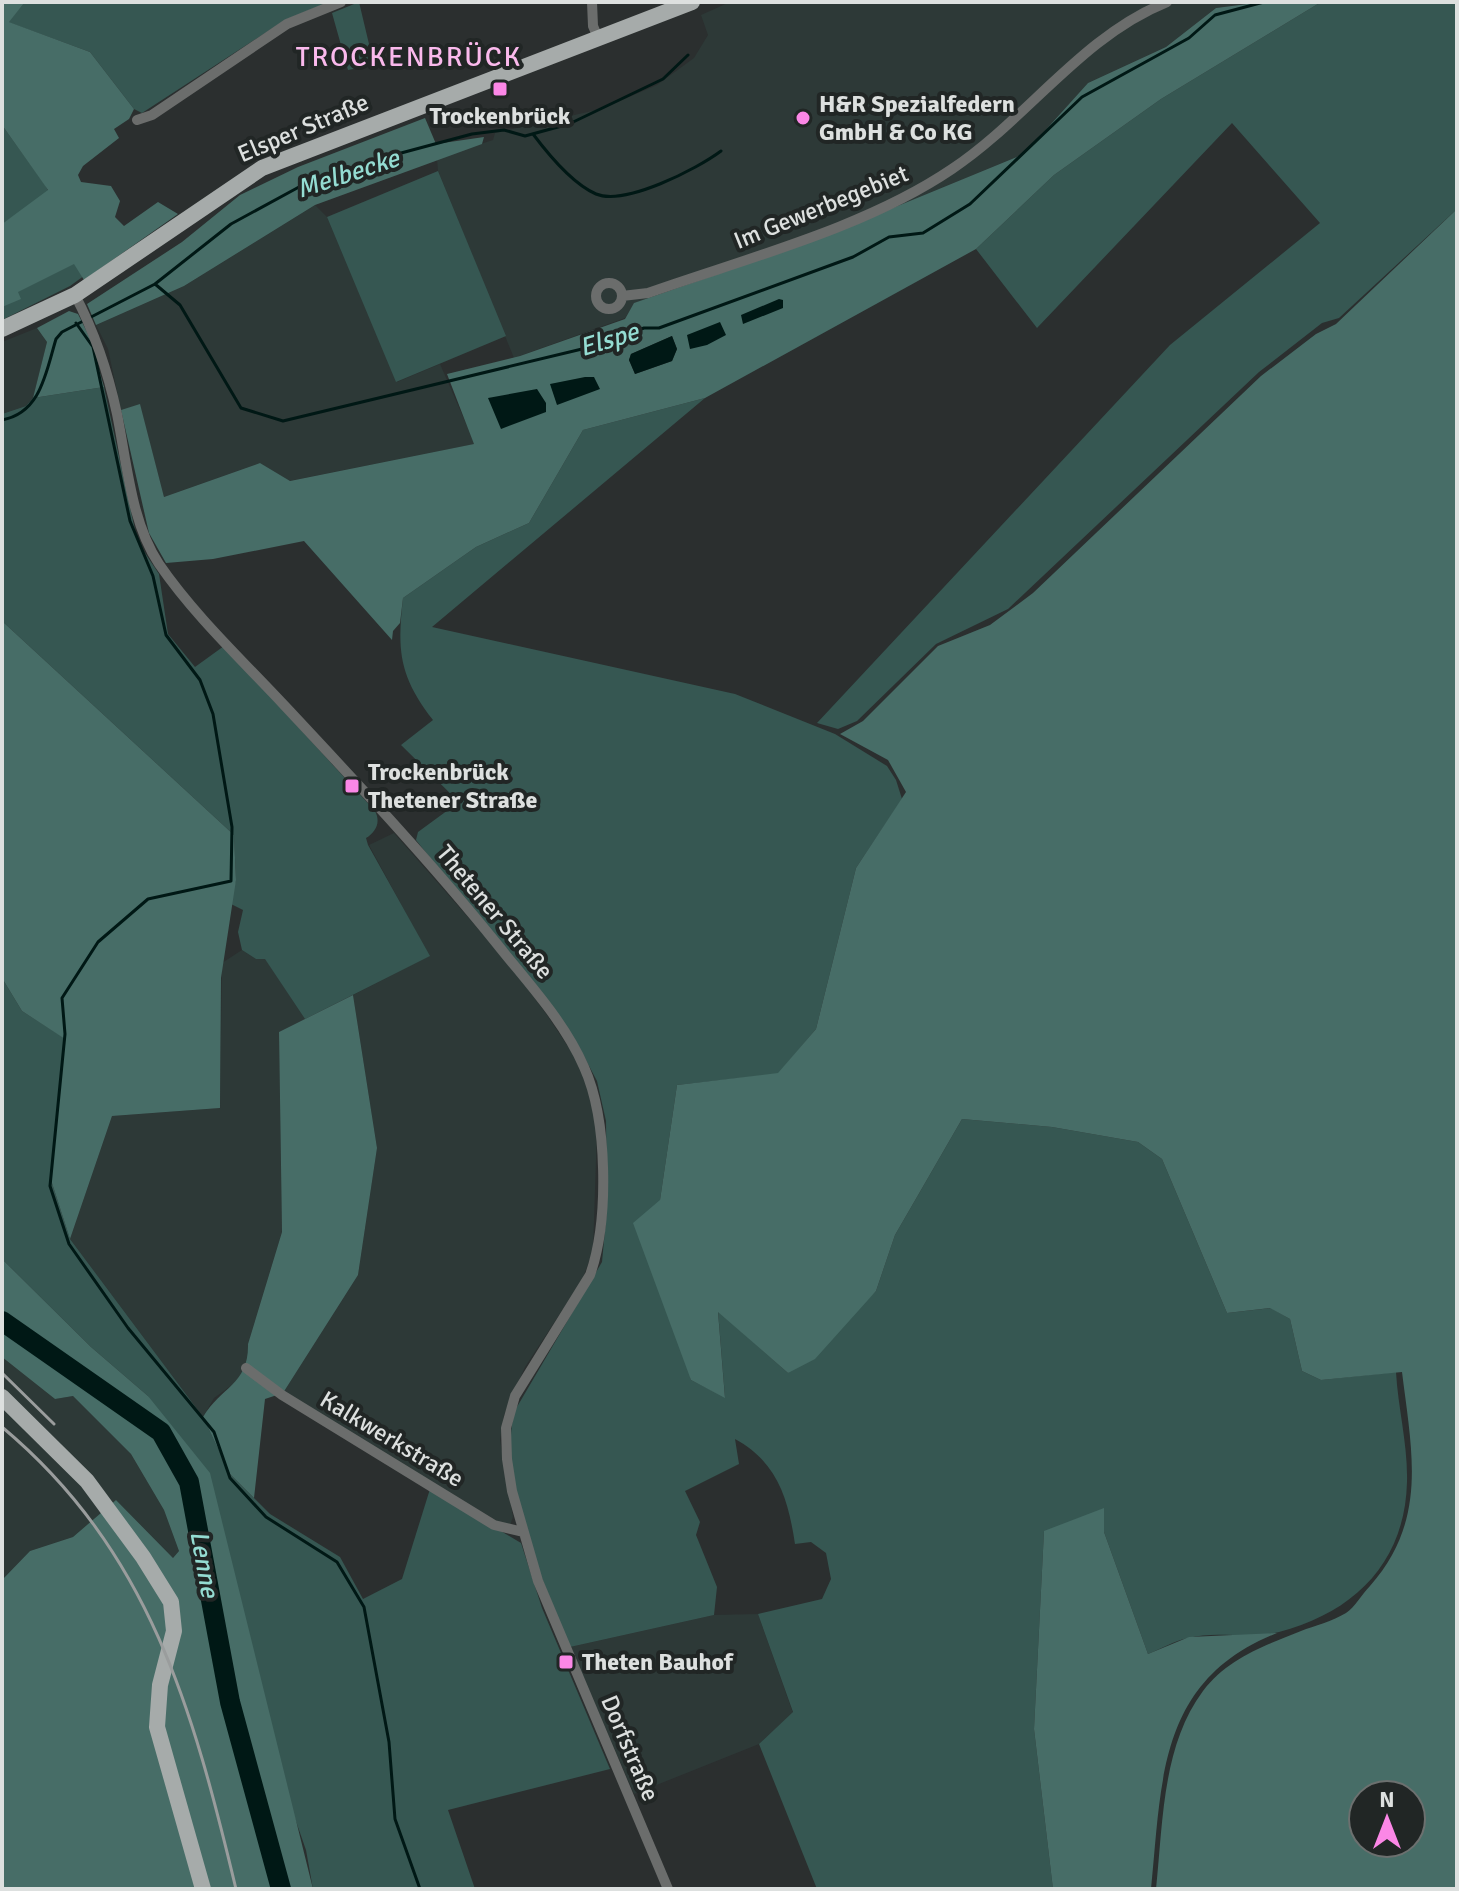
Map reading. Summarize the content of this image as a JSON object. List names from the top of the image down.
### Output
{
  "streets": {
    "main road": ["Elsper Straße"],
    "street": [
      "Im Gewerbegebiet",
      "Thetener Straße",
      "Kalkwerkstraße",
      "Dorfstraße"
    ]
  },
  "crossings": [
    ["Elsper Straße", "Thetener Straße"],
    ["Thetener Straße", "Kalkwerkstraße"],
    ["Thetener Straße", "Dorfstraße"],
    ["Kalkwerkstraße", "Dorfstraße"]
  ],
  "districts": ["TROCKENBRÜCK"],
  "water": ["Melbecke", "Elspe", "Lenne"],
  "places": {
    "transit": ["Trockenbrück", "Trockenbrück Thetener Straße", "Theten Bauhof"],
    "other": ["H&R Spezialfedern GmbH & Co KG"]
  },
  "north": "top"
}
